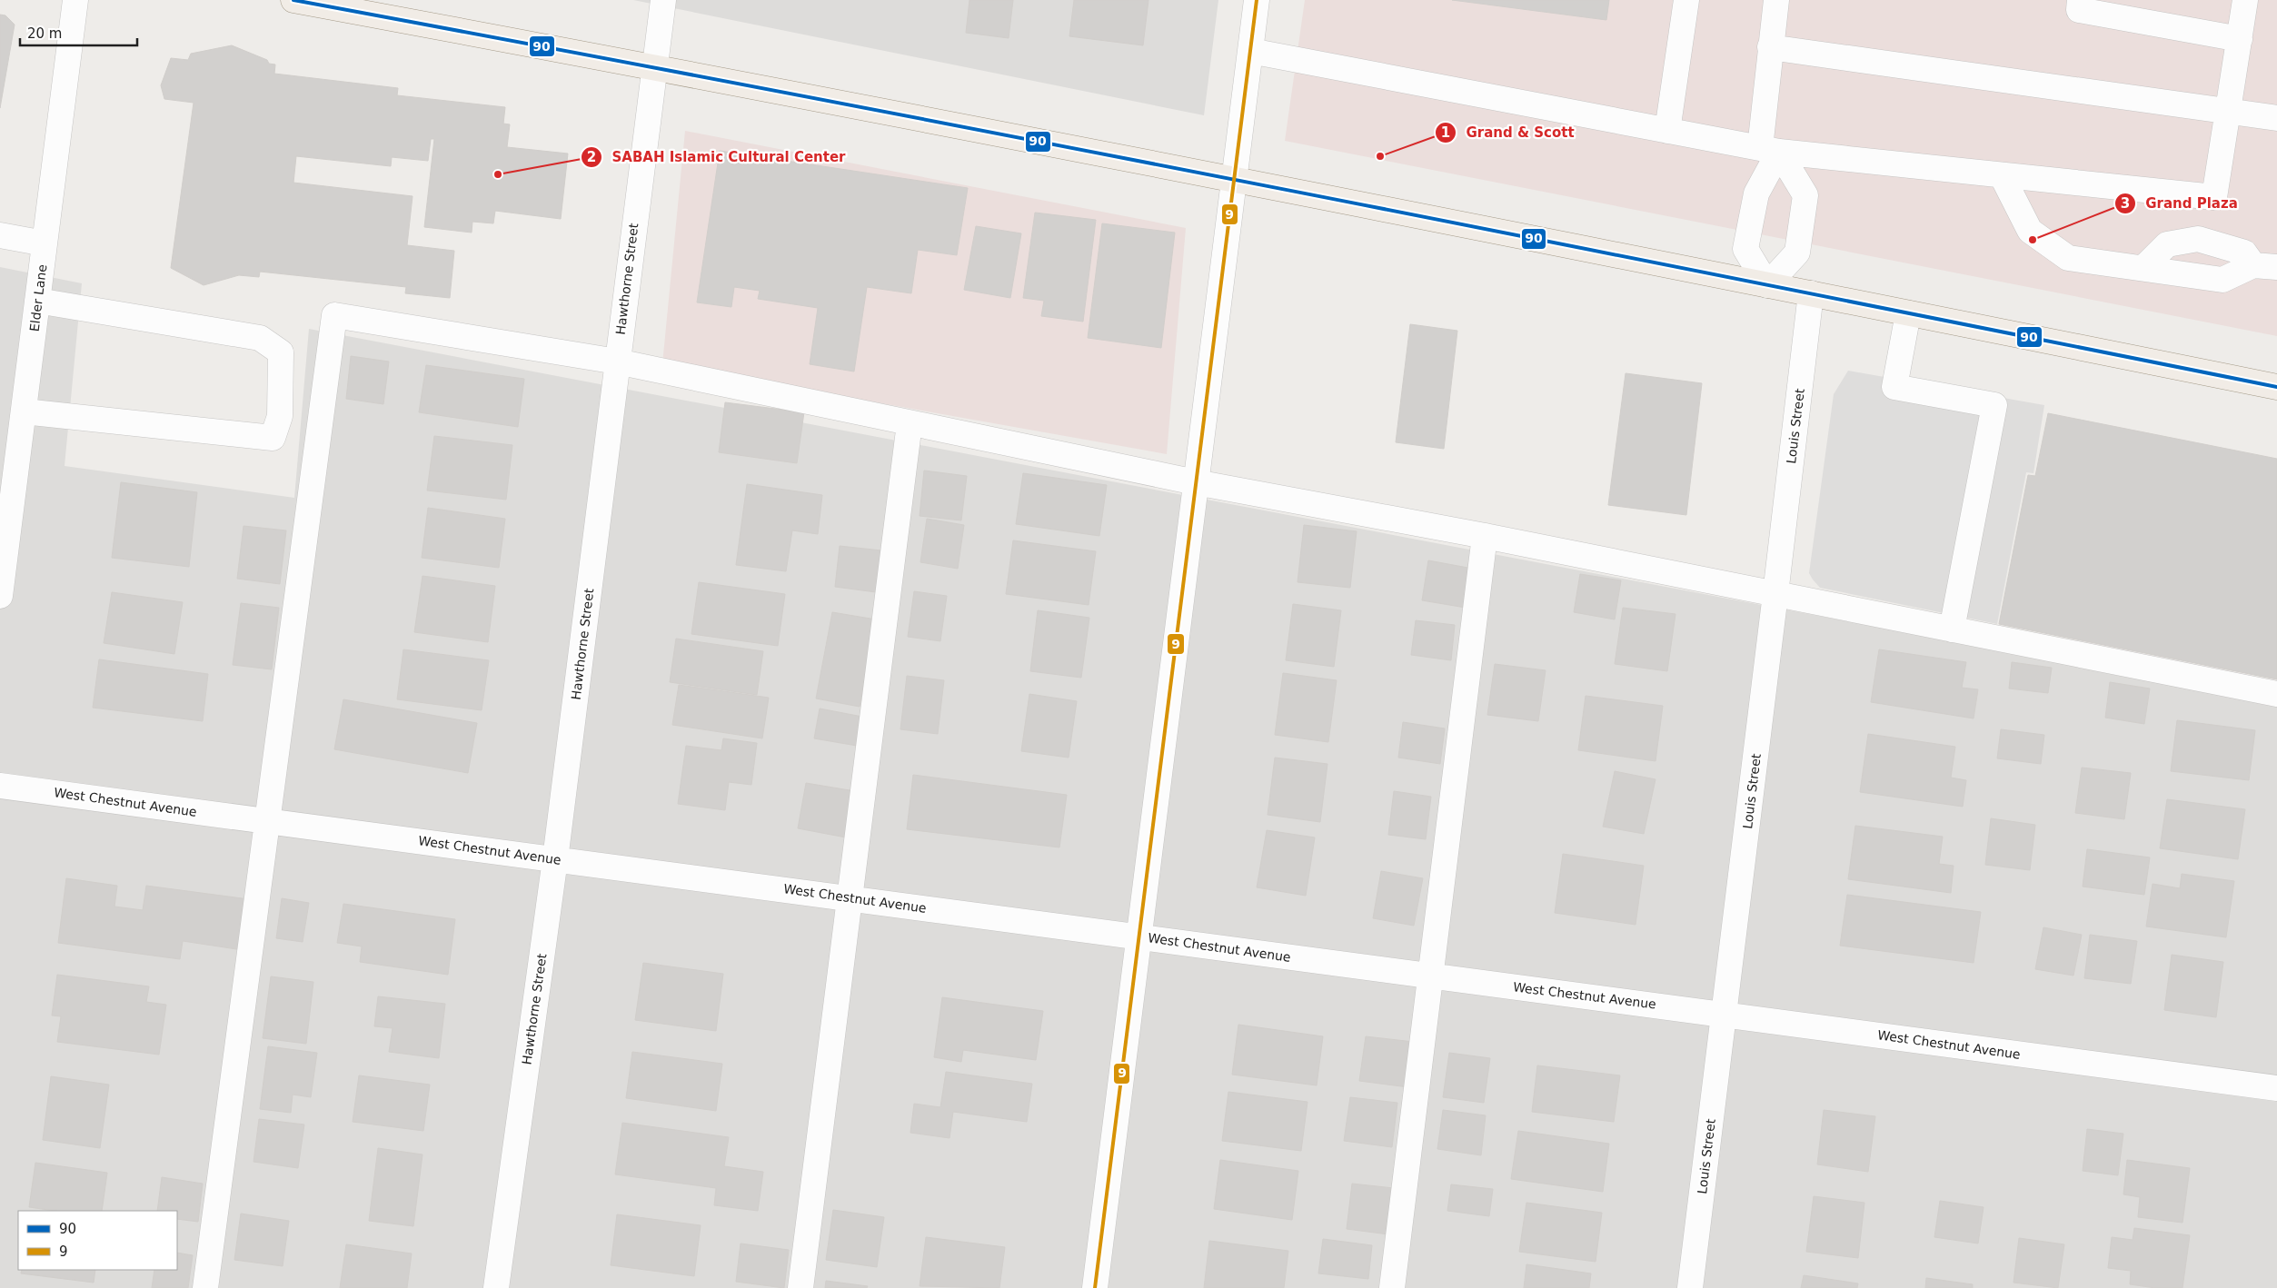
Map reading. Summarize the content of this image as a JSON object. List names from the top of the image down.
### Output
{
  "streets": {
    "street": [
      "Hawthorne Street",
      "Elder Lane",
      "Louis Street",
      "West Chestnut Avenue"
    ]
  },
  "crossings": [
    ["Hawthorne Street", "West Chestnut Avenue"],
    ["Louis Street", "West Chestnut Avenue"]
  ],
  "places": ["Grand & Scott", "SABAH Islamic Cultural Center", "Grand Plaza"],
  "lines": ["transit line 90", "transit line 9"],
  "legend": ["90", "9"],
  "scale_bar": "20 m"
}
